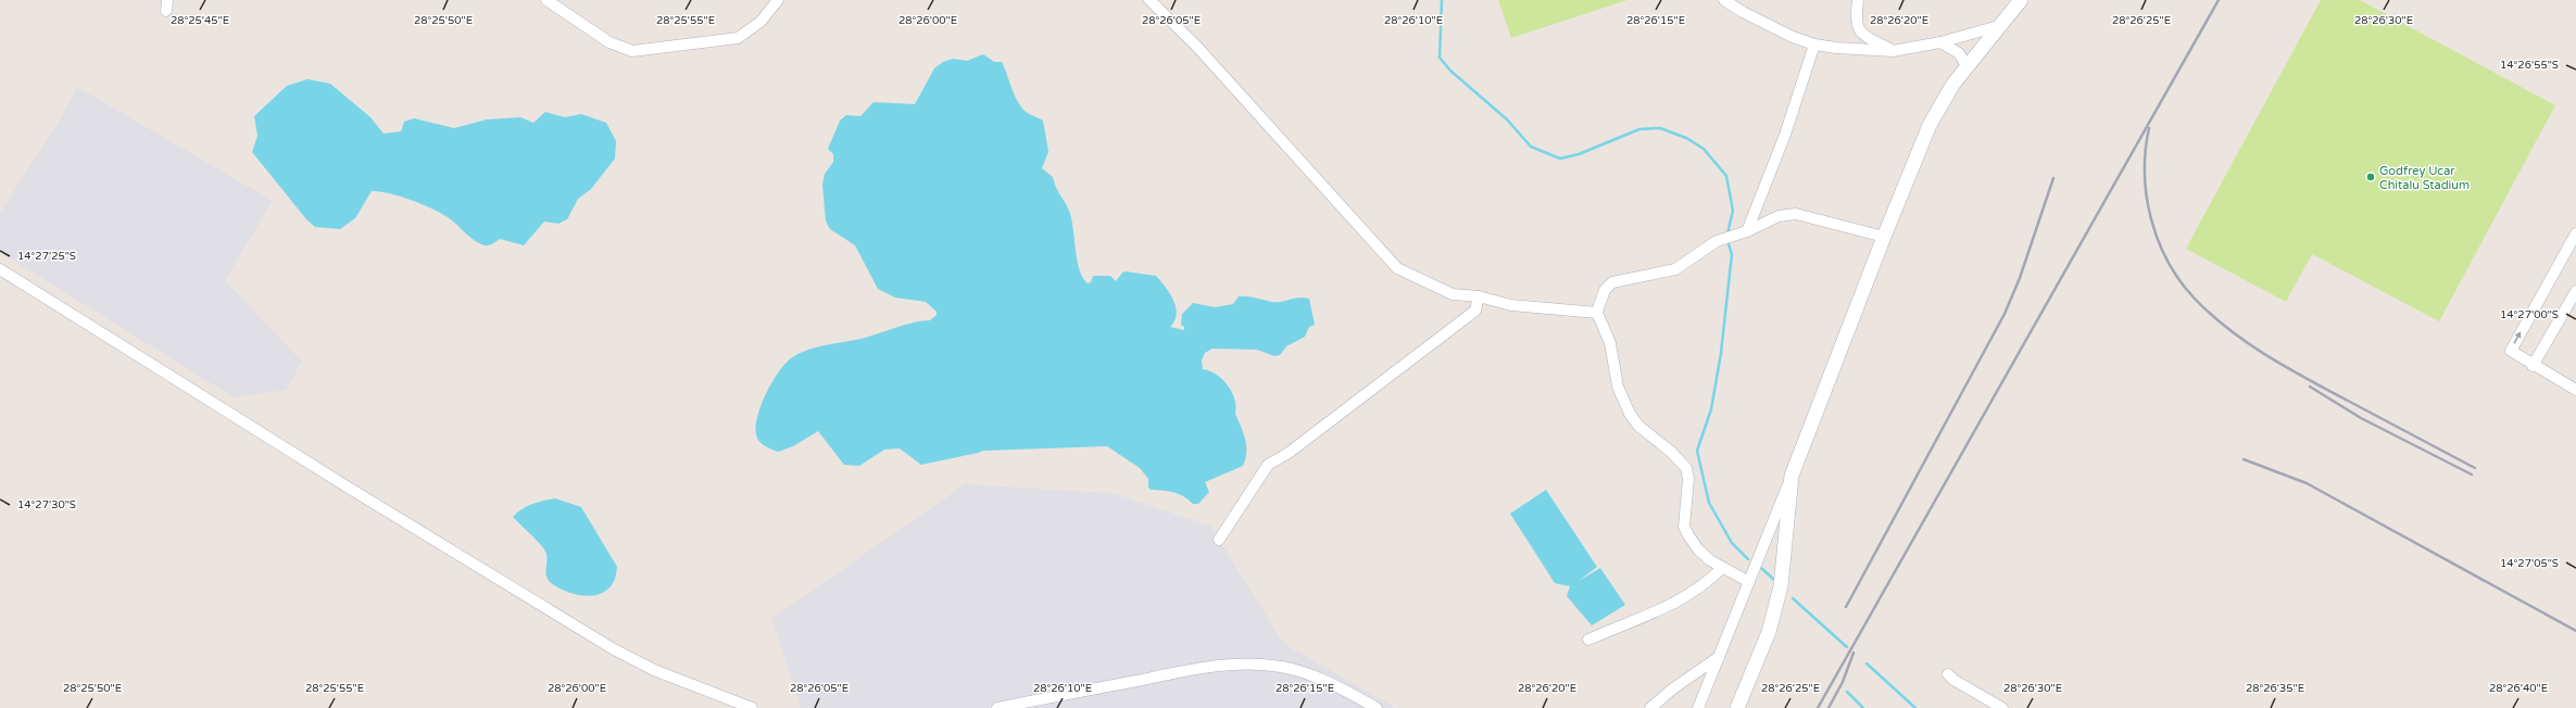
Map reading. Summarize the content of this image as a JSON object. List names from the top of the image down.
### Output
{
  "places": ["Godfrey Ucar Chitalu Stadium"],
  "coordinates": [
    "28°25'45\"E",
    "28°25'50\"E",
    "28°25'55\"E",
    "28°26'00\"E",
    "28°26'05\"E",
    "28°26'10\"E",
    "28°26'15\"E",
    "28°26'20\"E",
    "28°26'25\"E",
    "28°26'30\"E",
    "14°26'55\"S",
    "14°27'25\"S",
    "14°27'00\"S",
    "14°27'30\"S",
    "14°27'05\"S",
    "28°26'35\"E",
    "28°26'40\"E"
  ]
}
